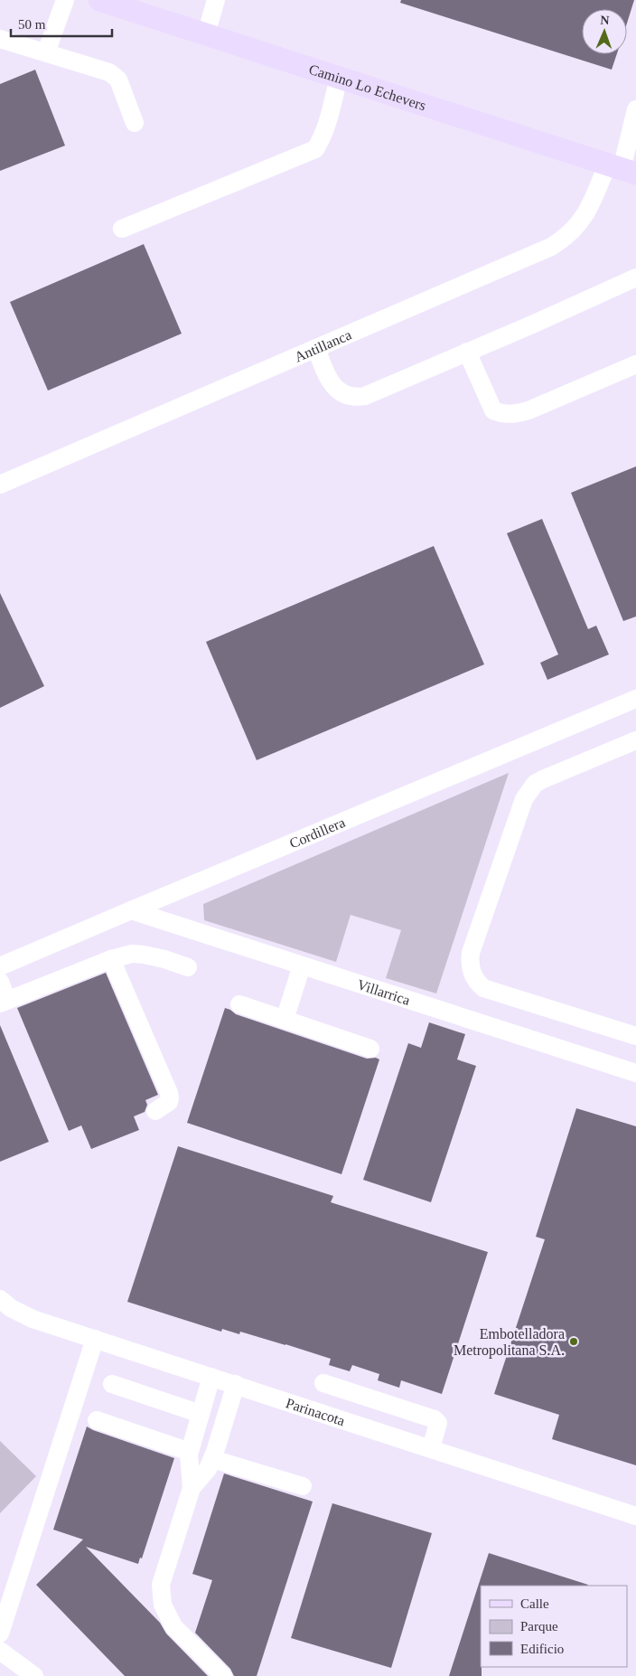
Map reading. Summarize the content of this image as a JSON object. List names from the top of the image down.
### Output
{
  "streets": {
    "main road": ["Camino Lo Echevers"],
    "street": [
      "Antillanca",
      "Cordillera",
      "Villarrica",
      "Parinacota"
    ]
  },
  "crossings": [
    ["Camino Lo Echevers", "Antillanca"],
    ["Cordillera", "Villarrica"]
  ],
  "places": ["Embotelladora Metropolitana S.A."],
  "legend": ["Calle", "Parque", "Edificio"],
  "scale_bar": "50 m",
  "north": "top"
}
